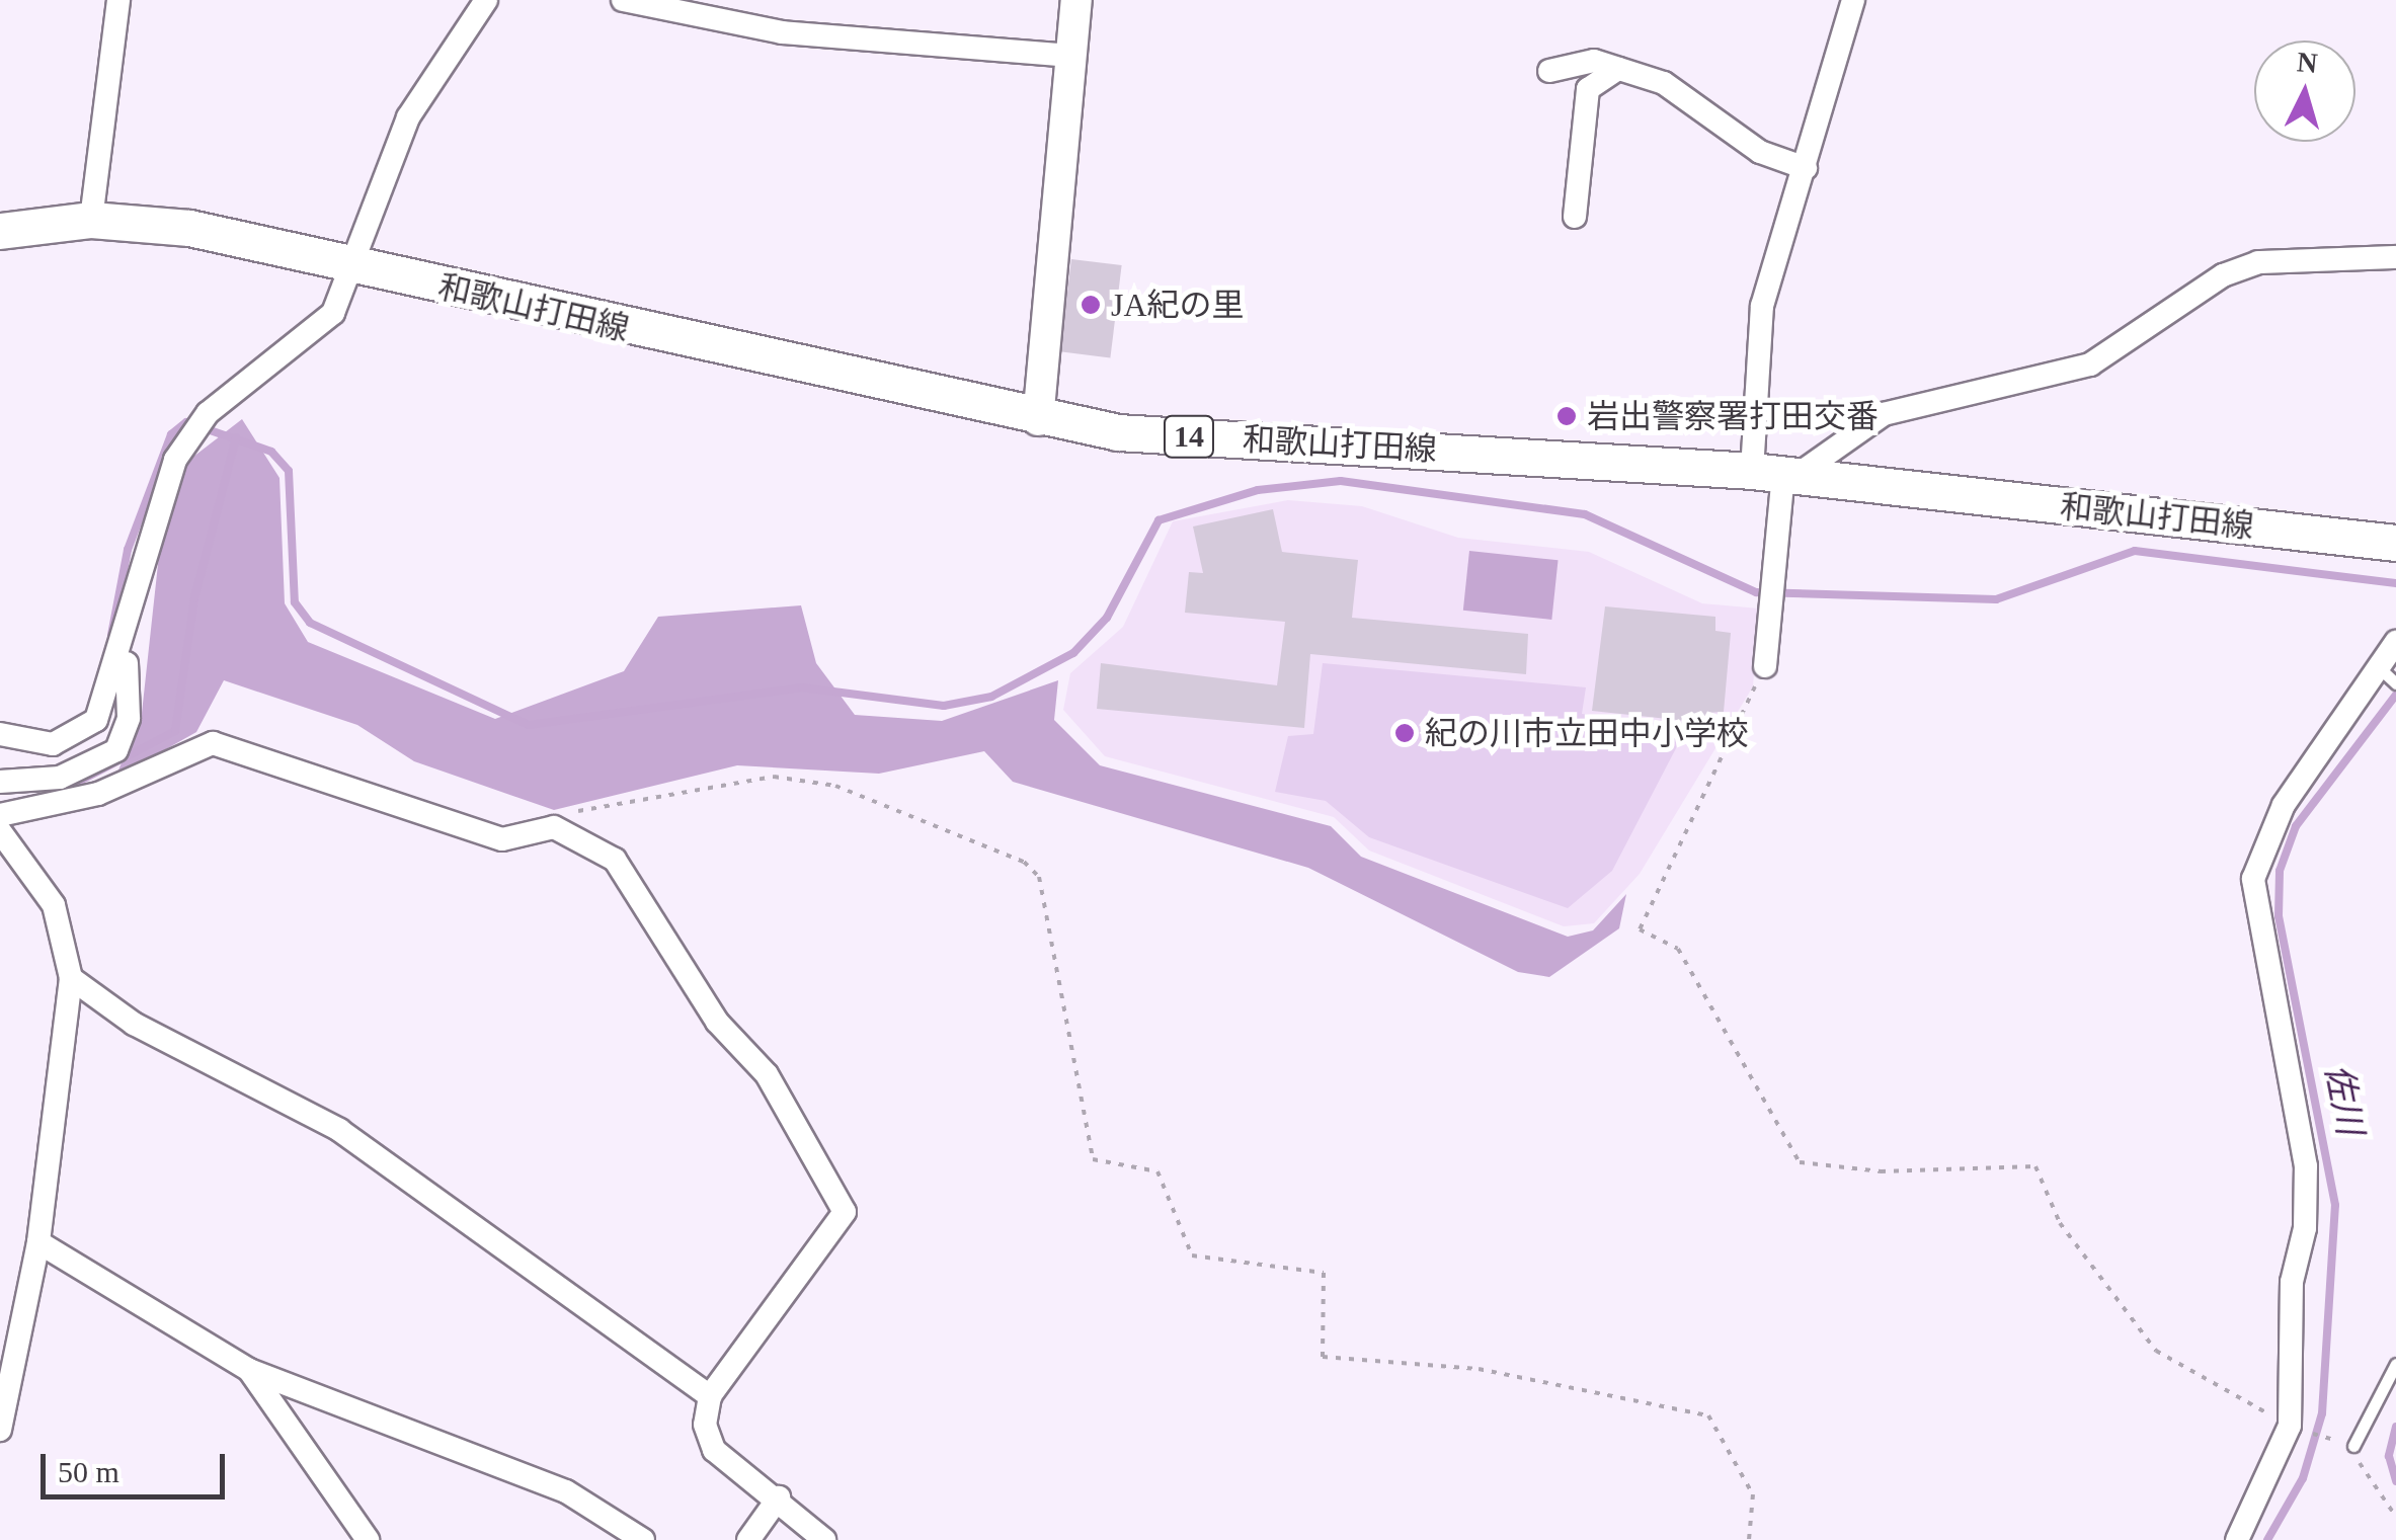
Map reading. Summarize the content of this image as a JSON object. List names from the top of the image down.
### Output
{
  "streets": {
    "main road": ["和歌山打田線", "14"]
  },
  "water": ["佐川"],
  "places": ["JA紀の里", "岩出警察署打田交番", "紀の川市立田中小学校"],
  "scale_bar": "50 m",
  "north": "top"
}
